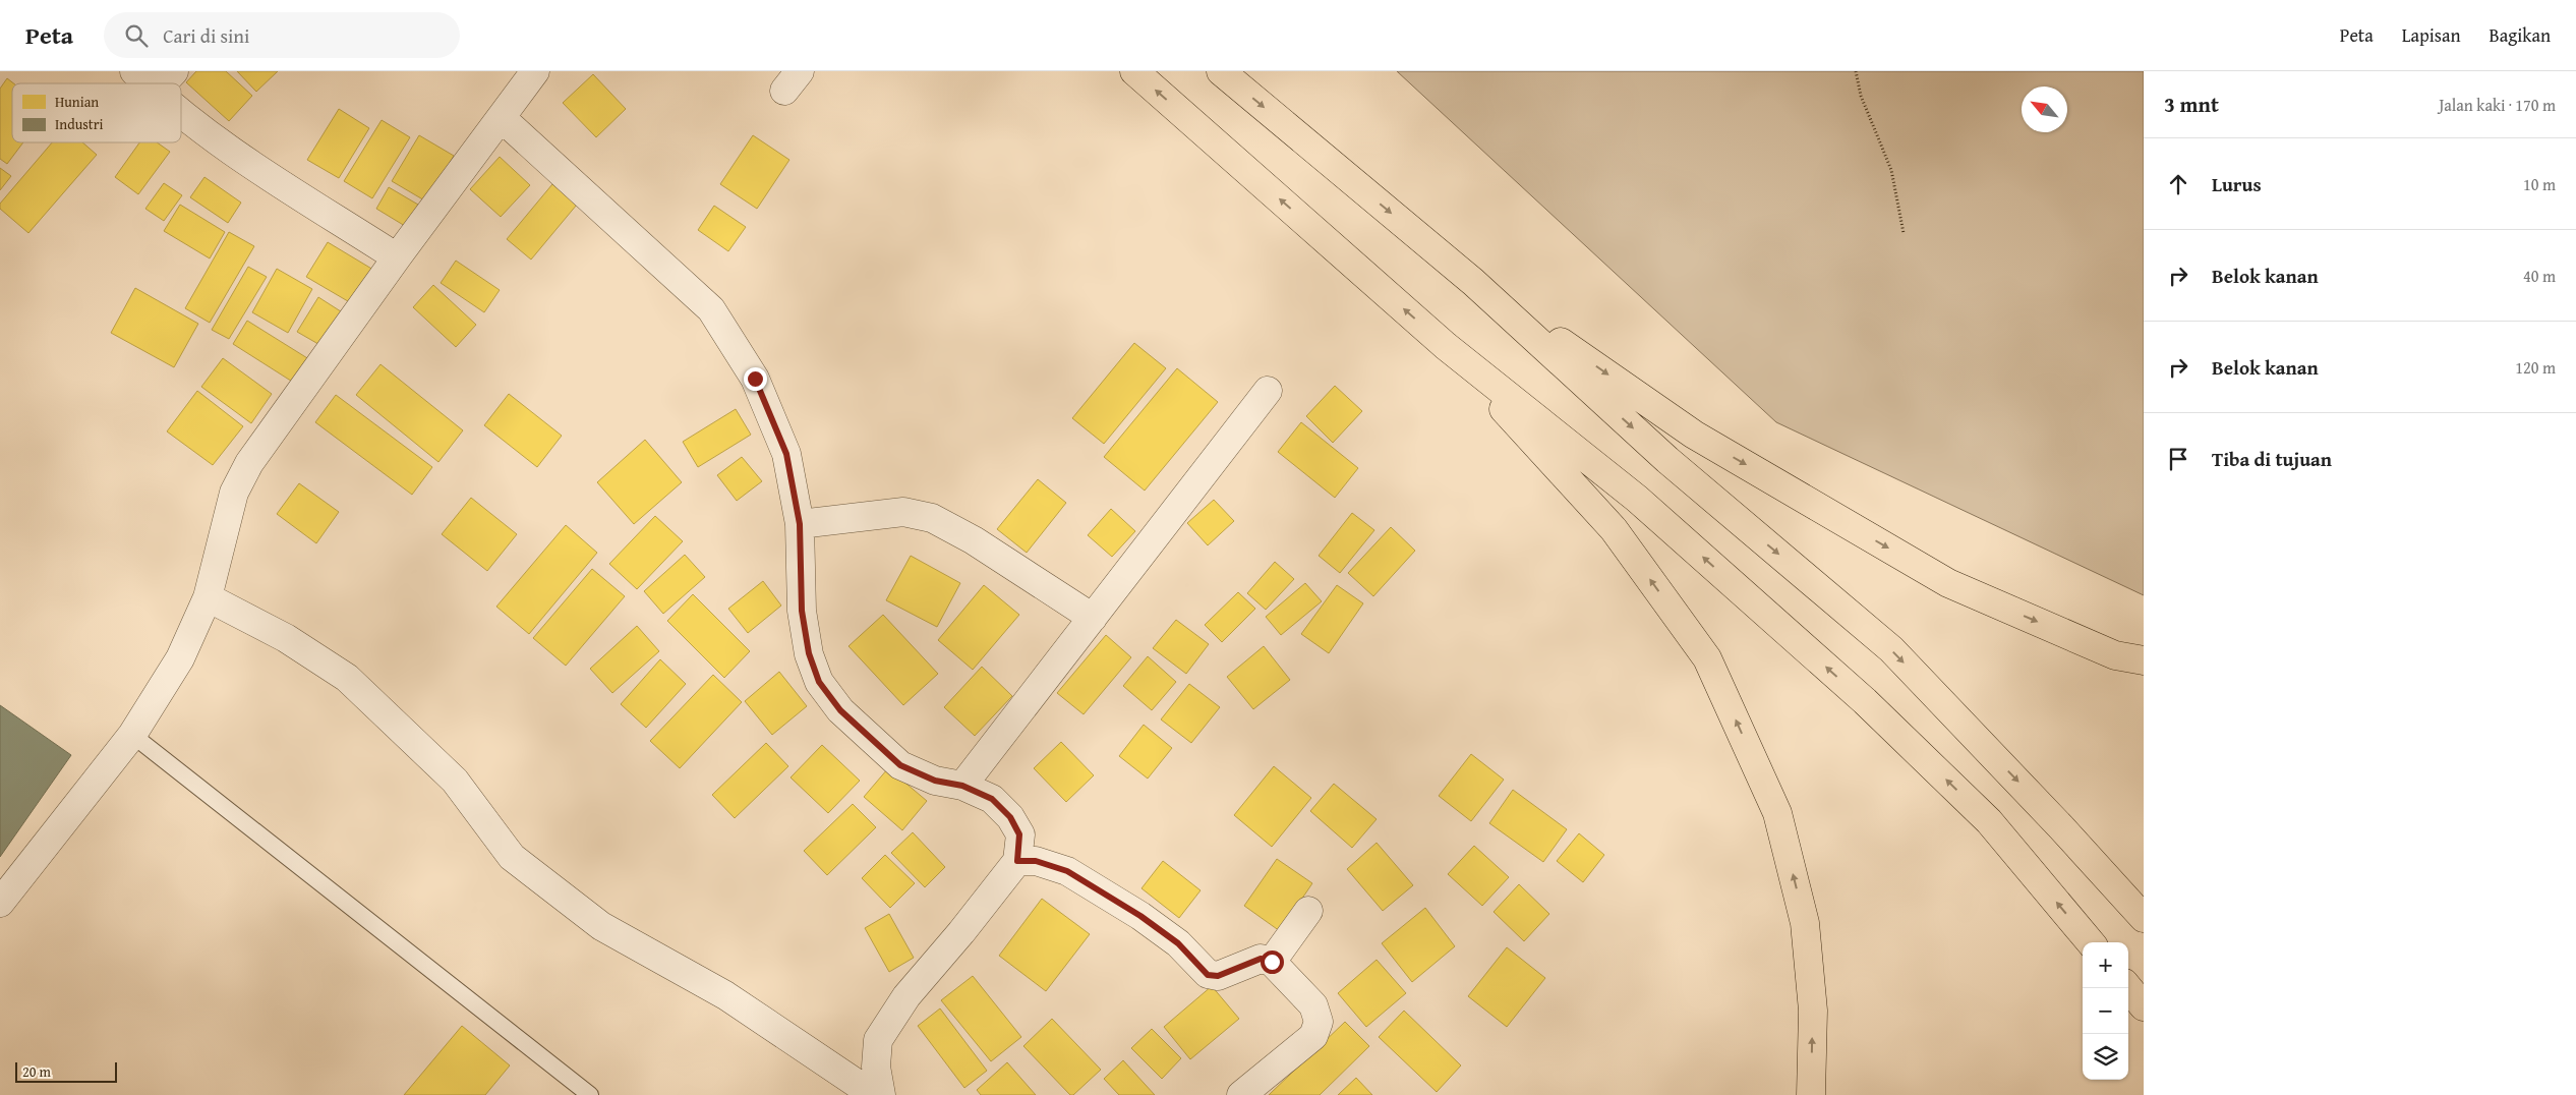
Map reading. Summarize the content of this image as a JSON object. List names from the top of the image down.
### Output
{
  "legend": ["Hunian", "Industri"],
  "scale_bar": "20 m",
  "north": "top left",
  "page": {
    "header": "Peta",
    "search": "Cari di sini",
    "nav": ["Peta", "Lapisan", "Bagikan"],
    "heading": ["3 mnt", "Jalan kaki · 170 m"],
    "list": [
      ["Lurus", "10 m"],
      ["Belok kanan", "40 m"],
      ["Belok kanan", "120 m"],
      "Tiba di tujuan"
    ],
    "map_buttons": ["+", "−"],
    "scale": "20 m"
  }
}
